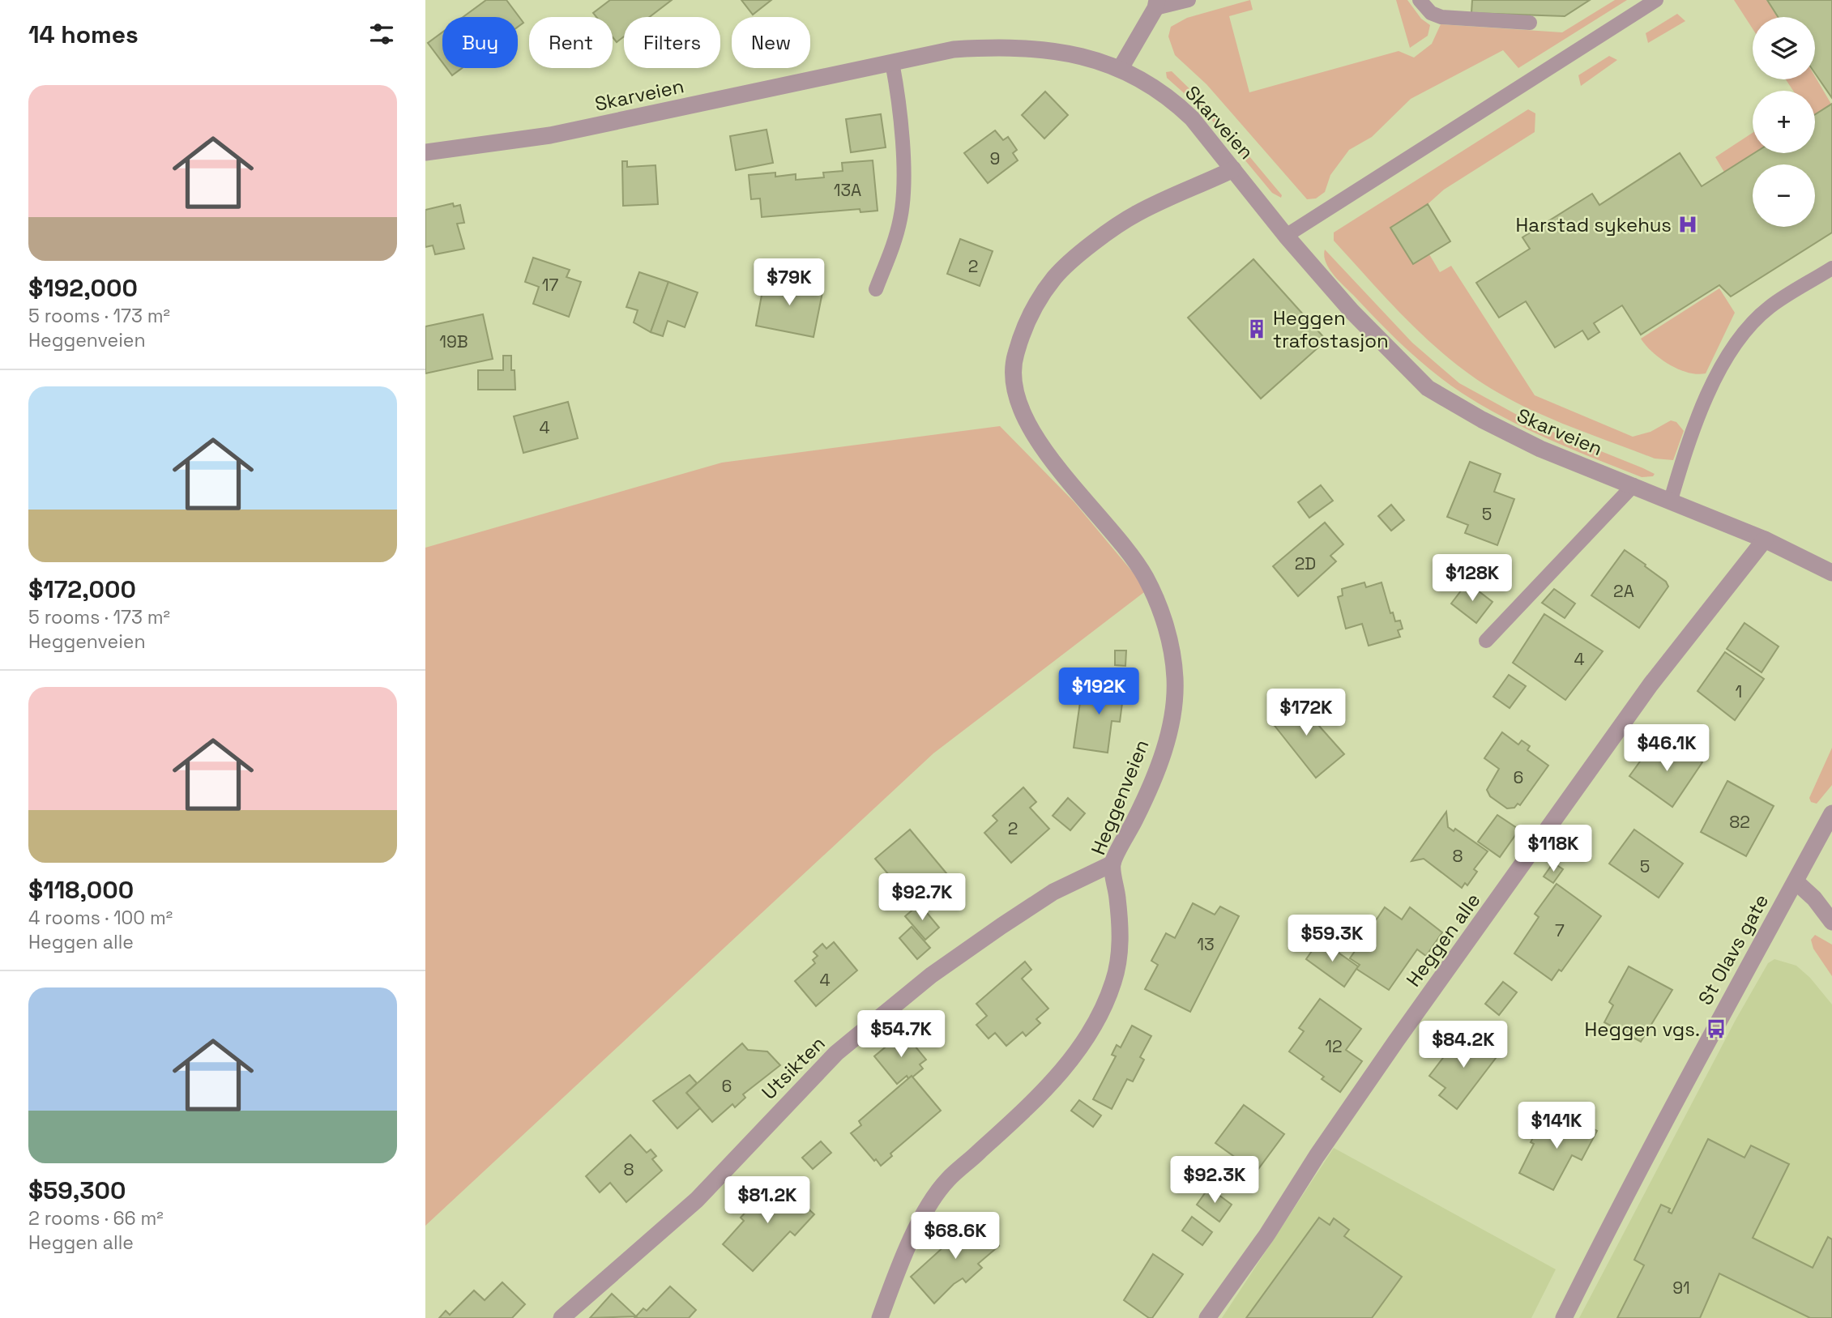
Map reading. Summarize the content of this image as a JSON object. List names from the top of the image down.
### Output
{
  "streets": {
    "street": [
      "Skarveien",
      "Heggenveien",
      "Heggen alle",
      "St Olavs gate",
      "Utsikten"
    ]
  },
  "crossings": [
    ["Skarveien", "Heggenveien"],
    ["Skarveien", "Heggen alle"],
    ["Heggenveien", "Utsikten"]
  ],
  "places": {
    "hospital": ["Harstad sykehus"],
    "building": ["Heggen trafostasjon"],
    "bus stop": ["Heggen vgs."]
  },
  "house_numbers": [
    "9",
    "13A",
    "2",
    "17",
    "19B",
    "4",
    "5",
    "2D",
    "2A",
    "4",
    "1",
    "6",
    "82",
    "2",
    "8",
    "5",
    "7",
    "13",
    "4",
    "12",
    "6",
    "8",
    "91"
  ],
  "page": {
    "heading": "14 homes",
    "map_buttons": ["+", "−"],
    "chip": [
      "Buy",
      "Rent",
      "Filters",
      "New"
    ],
    "list": [
      {
        "name": "$192,000",
        "note": "5 rooms · 173 m² · Heggenveien"
      },
      {
        "name": "$172,000",
        "note": "5 rooms · 173 m² · Heggenveien"
      },
      {
        "name": "$118,000",
        "note": "4 rooms · 100 m² · Heggen alle"
      },
      {
        "name": "$59,300",
        "note": "2 rooms · 66 m² · Heggen alle"
      }
    ],
    "price": [
      "$79K",
      "$128K",
      "$192K",
      "$172K",
      "$46.1K",
      "$118K",
      "$92.7K",
      "$59.3K",
      "$54.7K",
      "$84.2K",
      "$141K",
      "$92.3K",
      "$81.2K",
      "$68.6K"
    ]
  }
}
